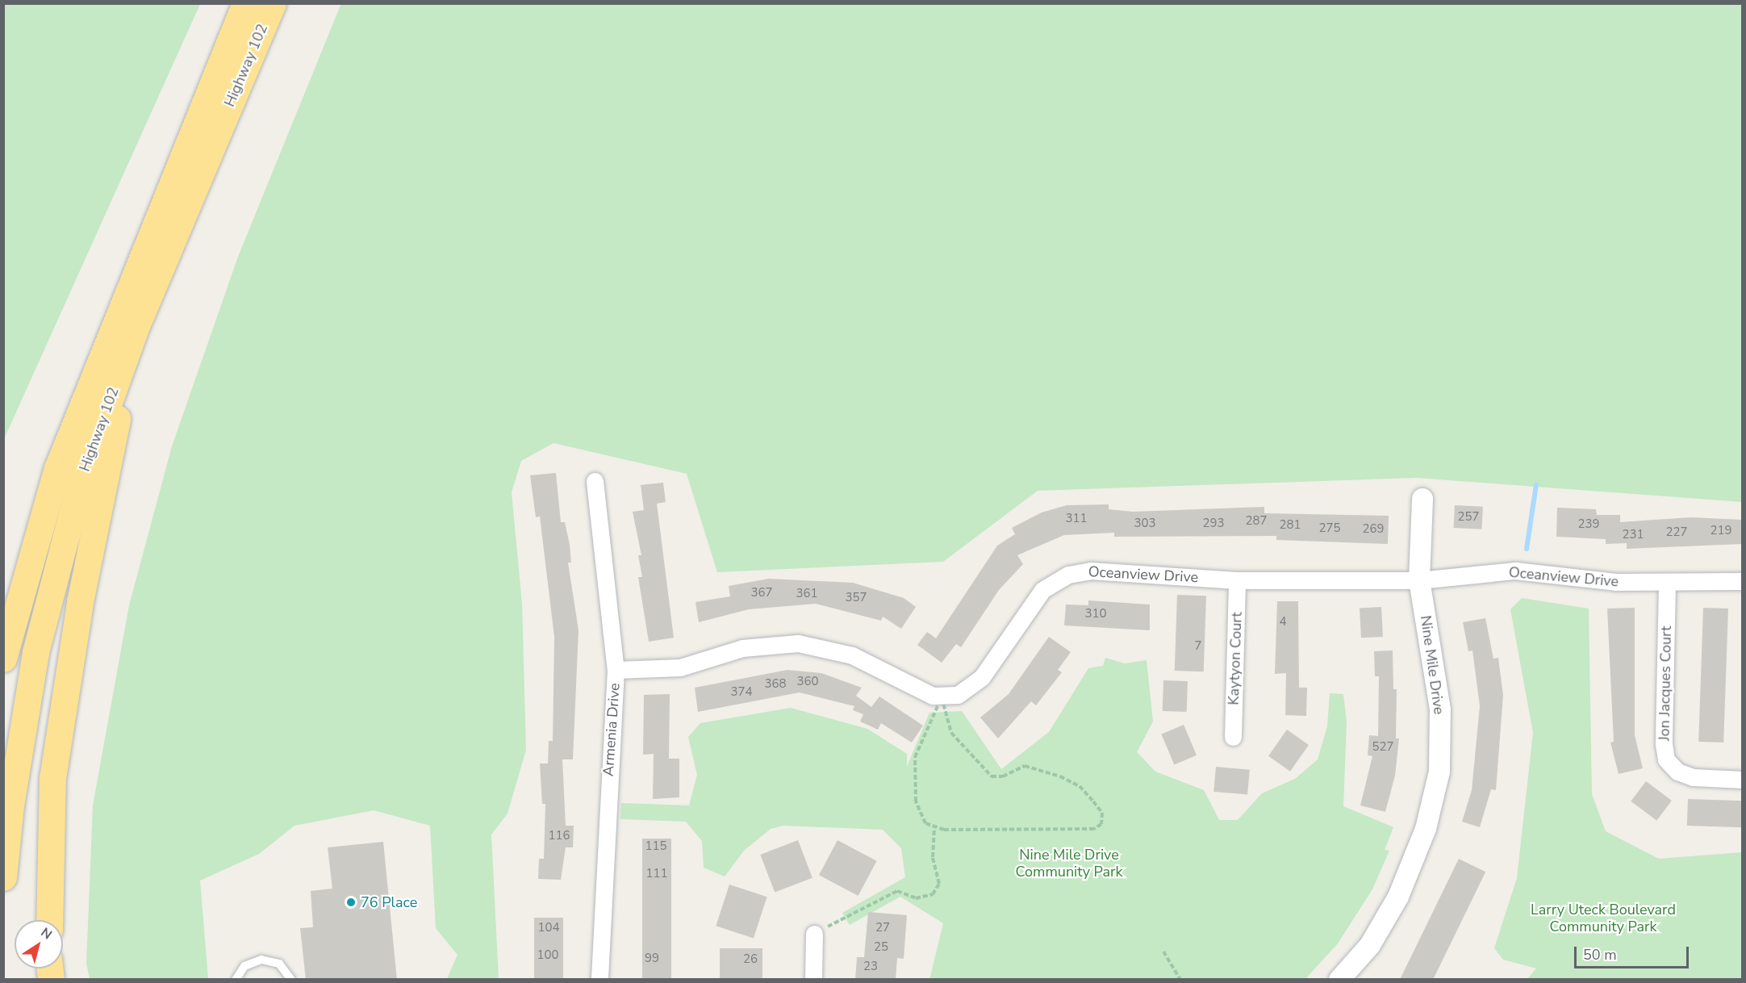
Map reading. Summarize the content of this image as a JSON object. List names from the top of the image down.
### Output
{
  "streets": {
    "highway": ["Highway 102"],
    "street": [
      "Oceanview Drive",
      "Kaytyon Court",
      "Nine Mile Drive",
      "Jon Jacques Court",
      "Armenia Drive"
    ]
  },
  "crossings": [
    ["Oceanview Drive", "Kaytyon Court"],
    ["Oceanview Drive", "Nine Mile Drive"],
    ["Oceanview Drive", "Jon Jacques Court"]
  ],
  "parks": ["Nine Mile Drive Community Park", "Larry Uteck Boulevard Community Park"],
  "places": ["76 Place"],
  "house_numbers": [
    "257",
    "311",
    "287",
    "303",
    "293",
    "239",
    "281",
    "275",
    "269",
    "219",
    "227",
    "231",
    "367",
    "361",
    "357",
    "310",
    "4",
    "7",
    "360",
    "368",
    "374",
    "527",
    "116",
    "115",
    "111",
    "104",
    "27",
    "25",
    "100",
    "99",
    "26",
    "23"
  ],
  "scale_bar": "50 m",
  "north": "top right"
}
